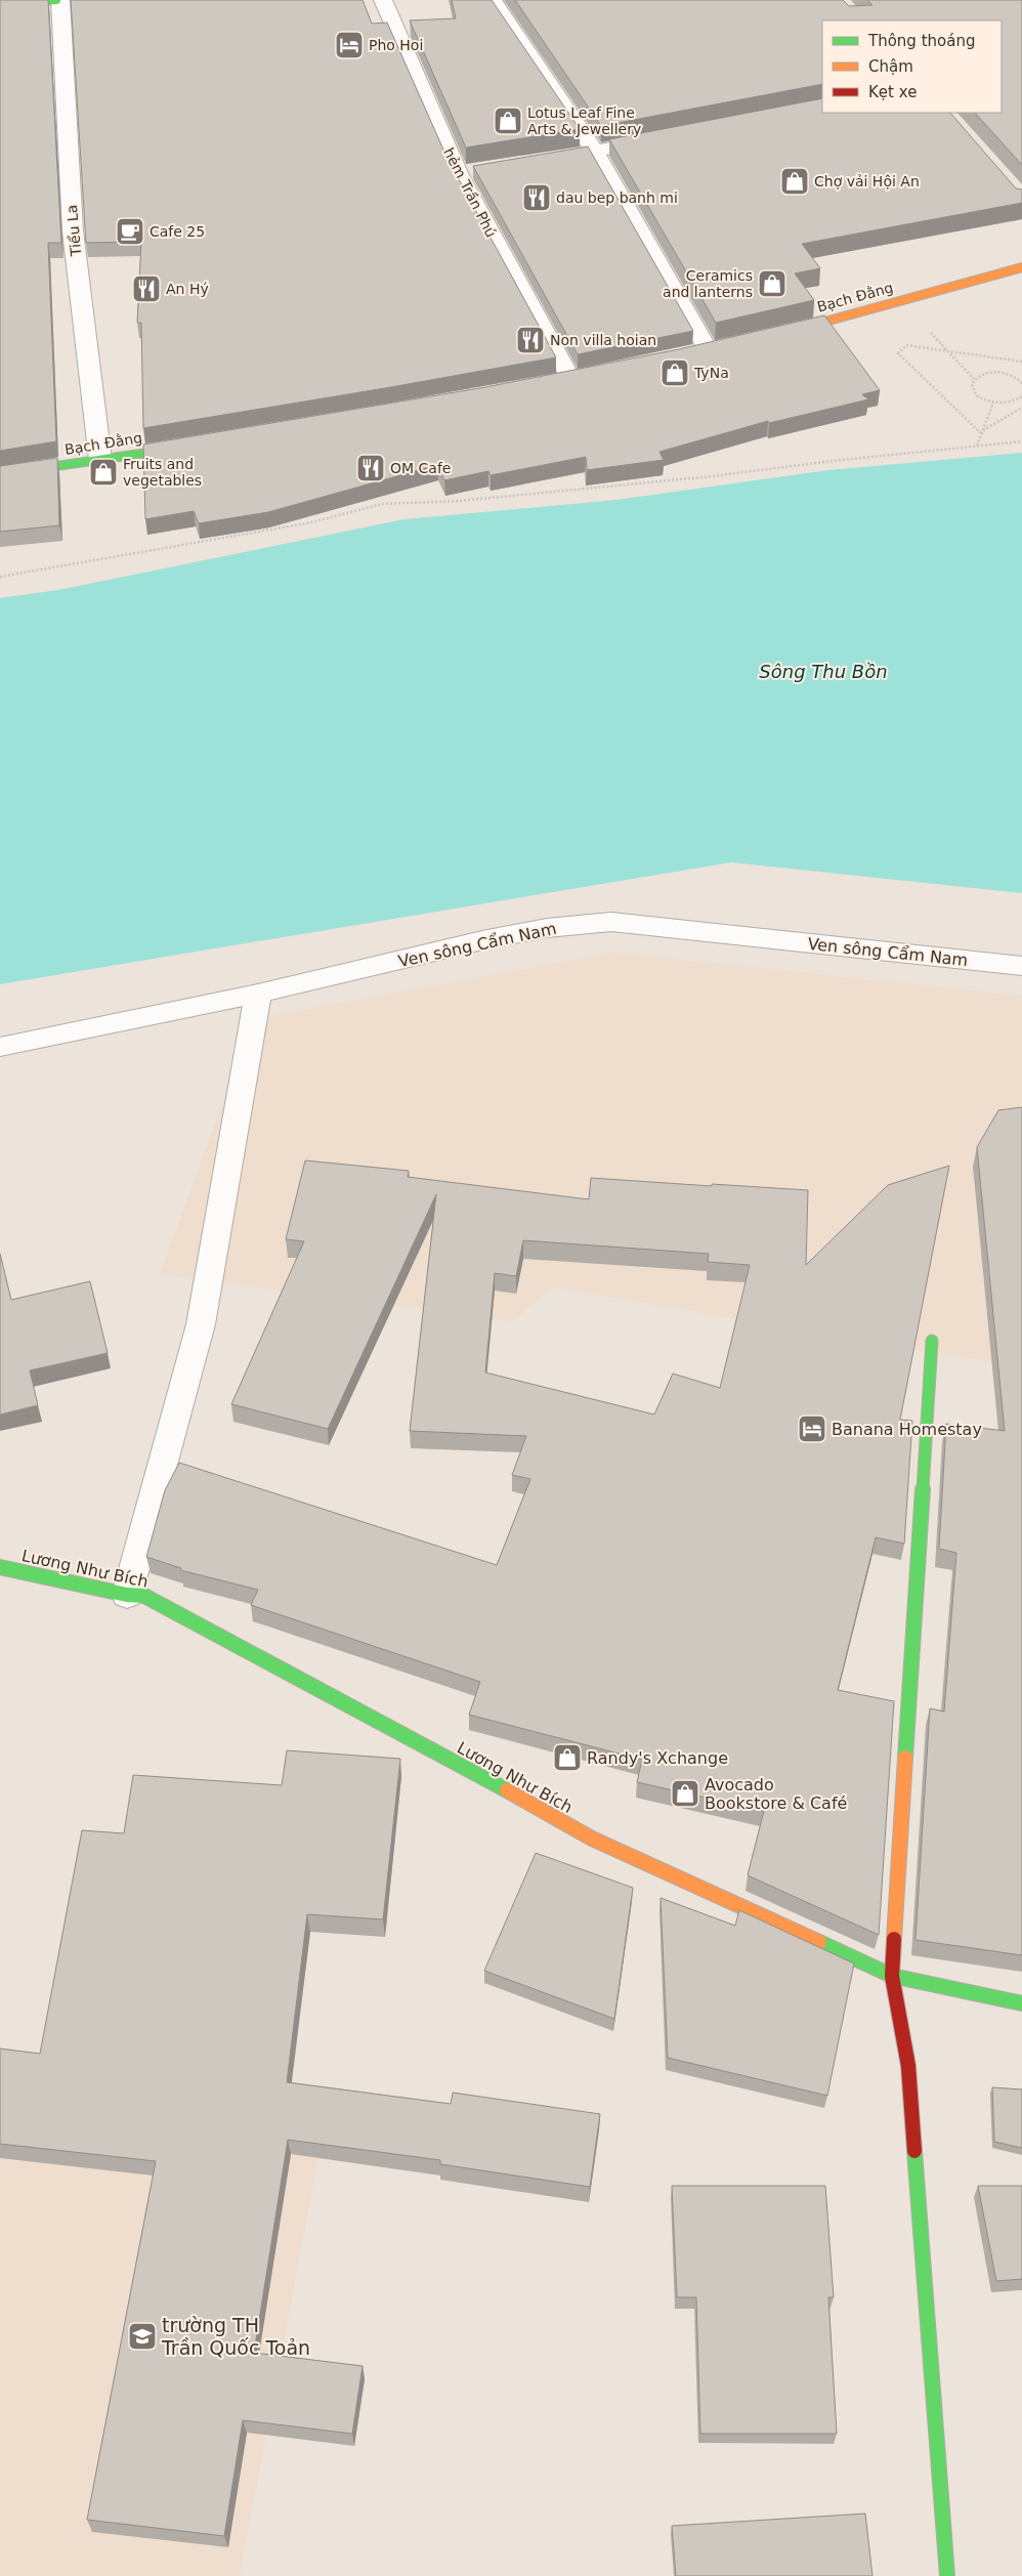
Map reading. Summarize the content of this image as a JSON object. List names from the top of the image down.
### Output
{
  "streets": {
    "street": [
      "hẻm Trần Phú",
      "Tiểu La",
      "Bạch Đằng",
      "Ven sông Cẩm Nam",
      "Lương Như Bích"
    ]
  },
  "crossings": [
    ["Tiểu La", "Bạch Đằng"]
  ],
  "water": ["Sông Thu Bồn"],
  "places": {
    "hotel": ["Pho Hoi", "Banana Homestay"],
    "shop": [
      "Lotus Leaf Fine Arts & Jewellery",
      "Chợ vải Hội An",
      "Ceramics and lanterns",
      "TyNa",
      "Fruits and vegetables",
      "Randy's Xchange",
      "Avocado Bookstore & Café"
    ],
    "restaurant": [
      "dau bep banh mi",
      "An Hý",
      "Non villa hoian",
      "OM Cafe"
    ],
    "cafe": ["Cafe 25"],
    "school or university": ["trường TH Trần Quốc Toản"]
  },
  "legend": ["Thông thoáng", "Chậm", "Kẹt xe"]
}
